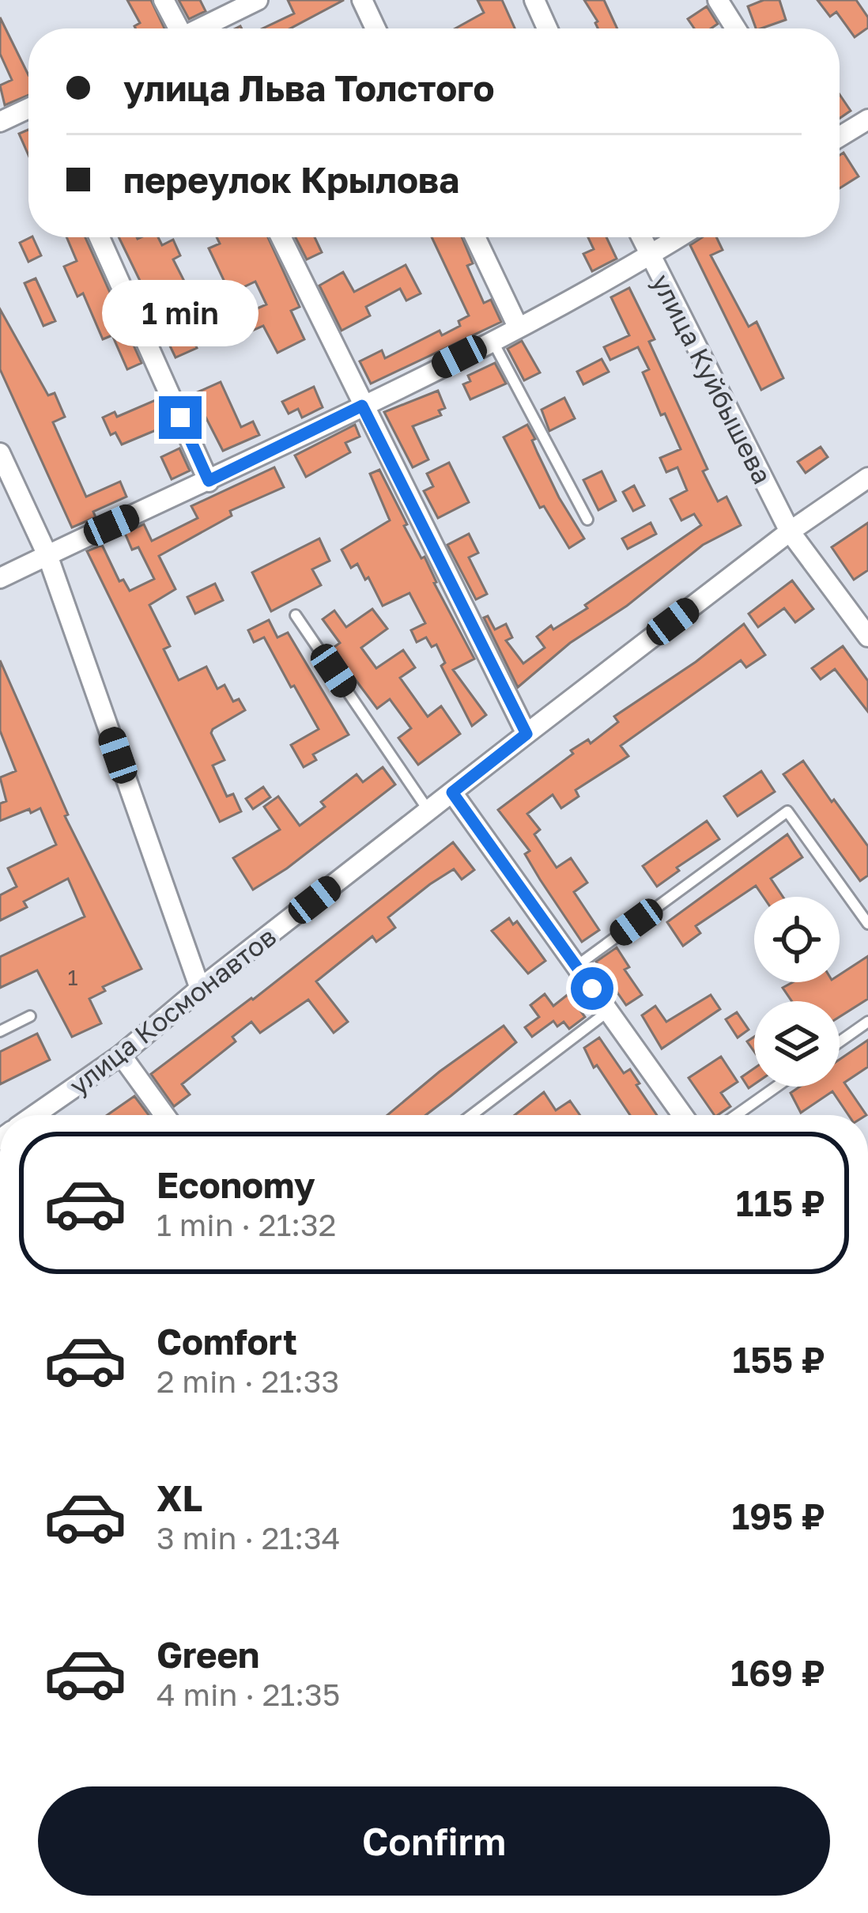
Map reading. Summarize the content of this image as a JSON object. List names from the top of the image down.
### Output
{
  "streets": {
    "street": ["улица Куйбышева", "улица Космонавтов"]
  },
  "crossings": [
    ["улица Куйбышева", "улица Космонавтов"]
  ],
  "house_numbers": ["1"],
  "page": {
    "banner": ["улица Льва Толстого", "переулок Крылова"],
    "bubble": "1 min",
    "list": [
      {
        "name": "Economy",
        "note": "1 min · 21:32",
        "value": "115 ₽"
      },
      {
        "name": "Comfort",
        "note": "2 min · 21:33",
        "value": "155 ₽"
      },
      {
        "name": "XL",
        "note": "3 min · 21:34",
        "value": "195 ₽"
      },
      {
        "name": "Green",
        "note": "4 min · 21:35",
        "value": "169 ₽"
      }
    ],
    "buttons": "Confirm"
  }
}
